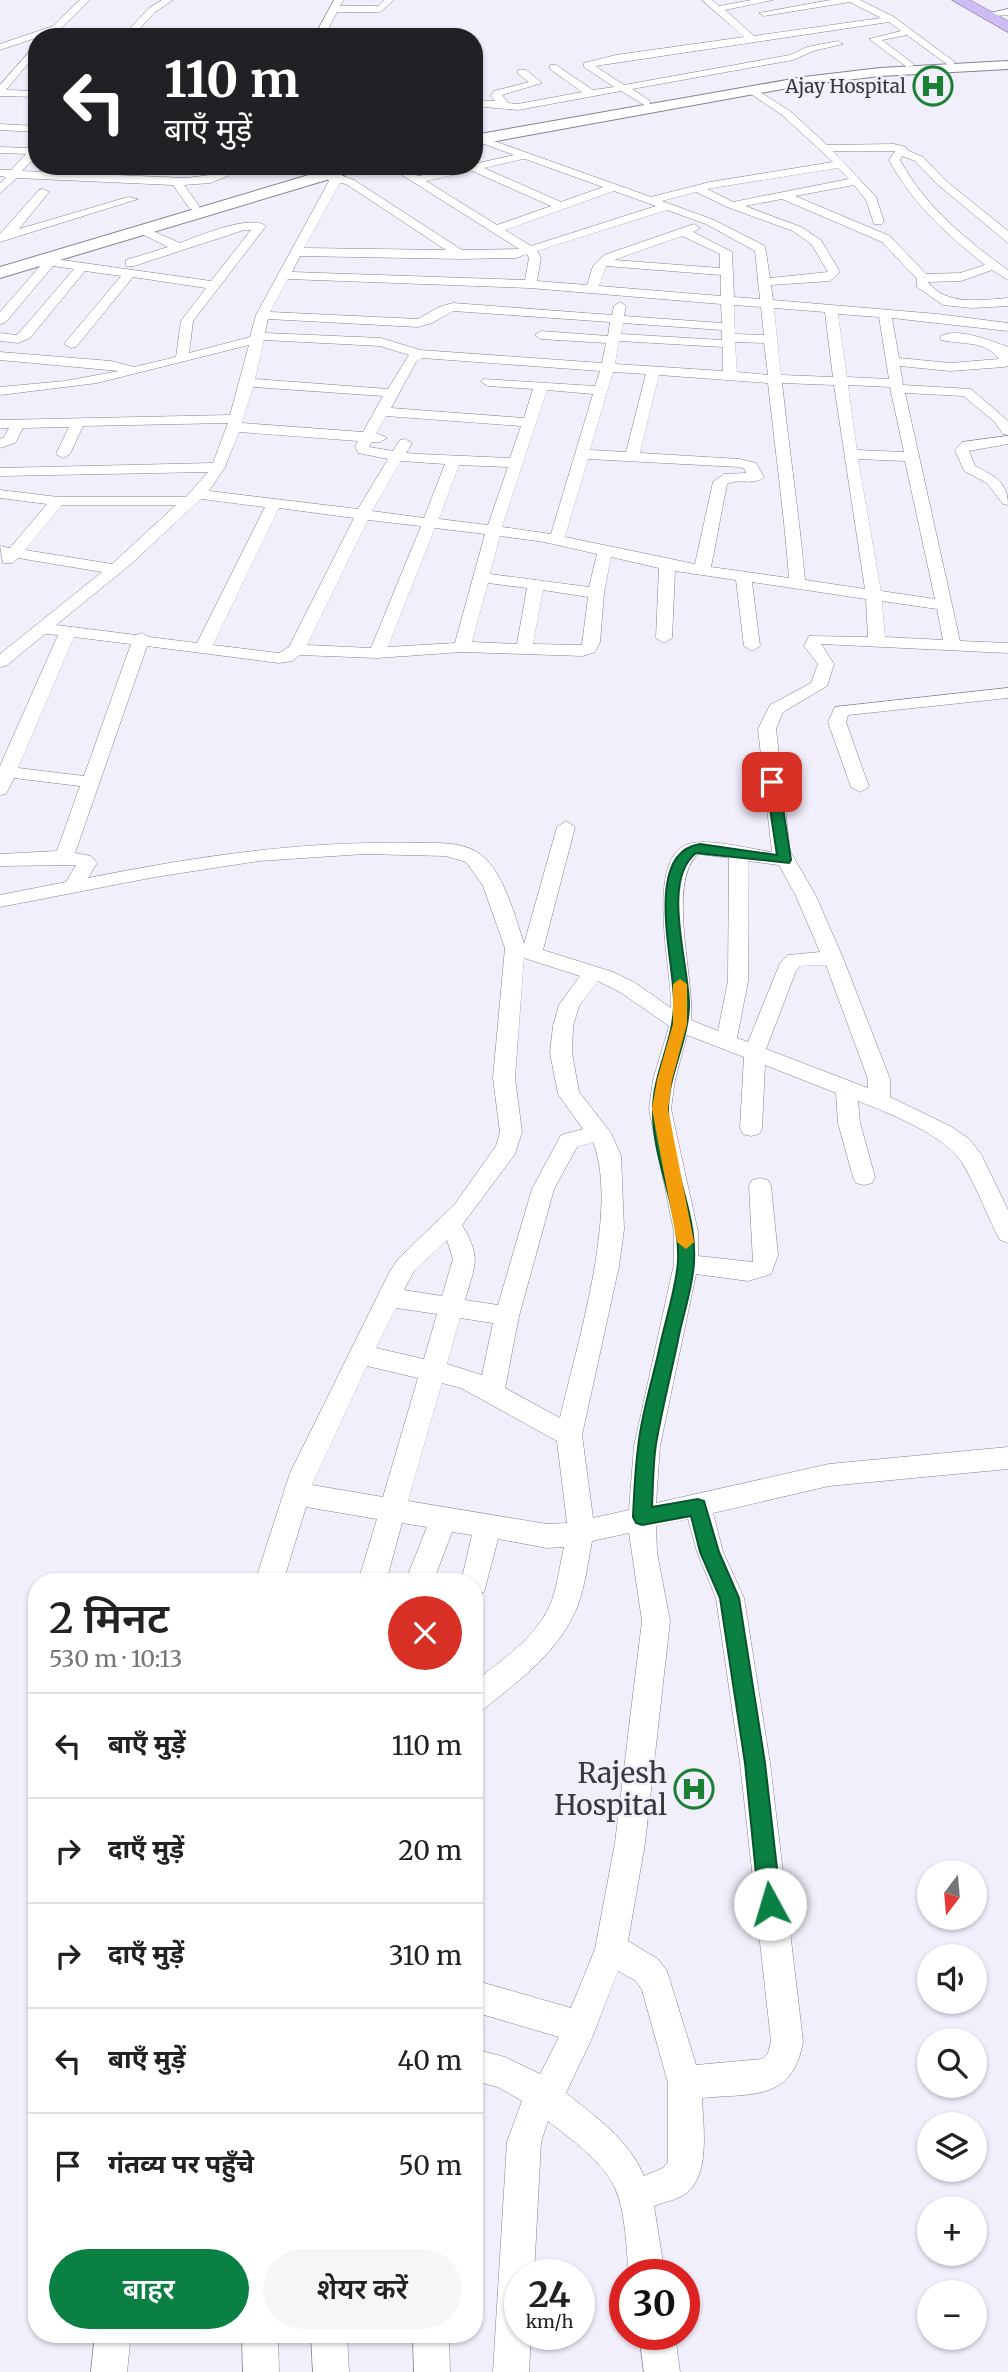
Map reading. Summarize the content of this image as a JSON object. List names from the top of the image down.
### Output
{
  "places": {
    "hospital": ["Ajay Hospital", "Rajesh Hospital"]
  },
  "north": "bottom",
  "page": {
    "turn": ["110 m", "बाएँ मुड़ें"],
    "heading": ["2 मिनट", "530 m · 10:13"],
    "list": [
      {
        "name": "बाएँ मुड़ें",
        "value": "110 m"
      },
      {
        "name": "दाएँ मुड़ें",
        "value": "20 m"
      },
      {
        "name": "दाएँ मुड़ें",
        "value": "310 m"
      },
      {
        "name": "बाएँ मुड़ें",
        "value": "40 m"
      },
      {
        "name": "गंतव्य पर पहुँचे",
        "value": "50 m"
      }
    ],
    "map_buttons": ["+", "−"],
    "buttons": ["बाहर", "शेयर करें"],
    "speed": "24 km/h",
    "limit": "30"
  }
}
